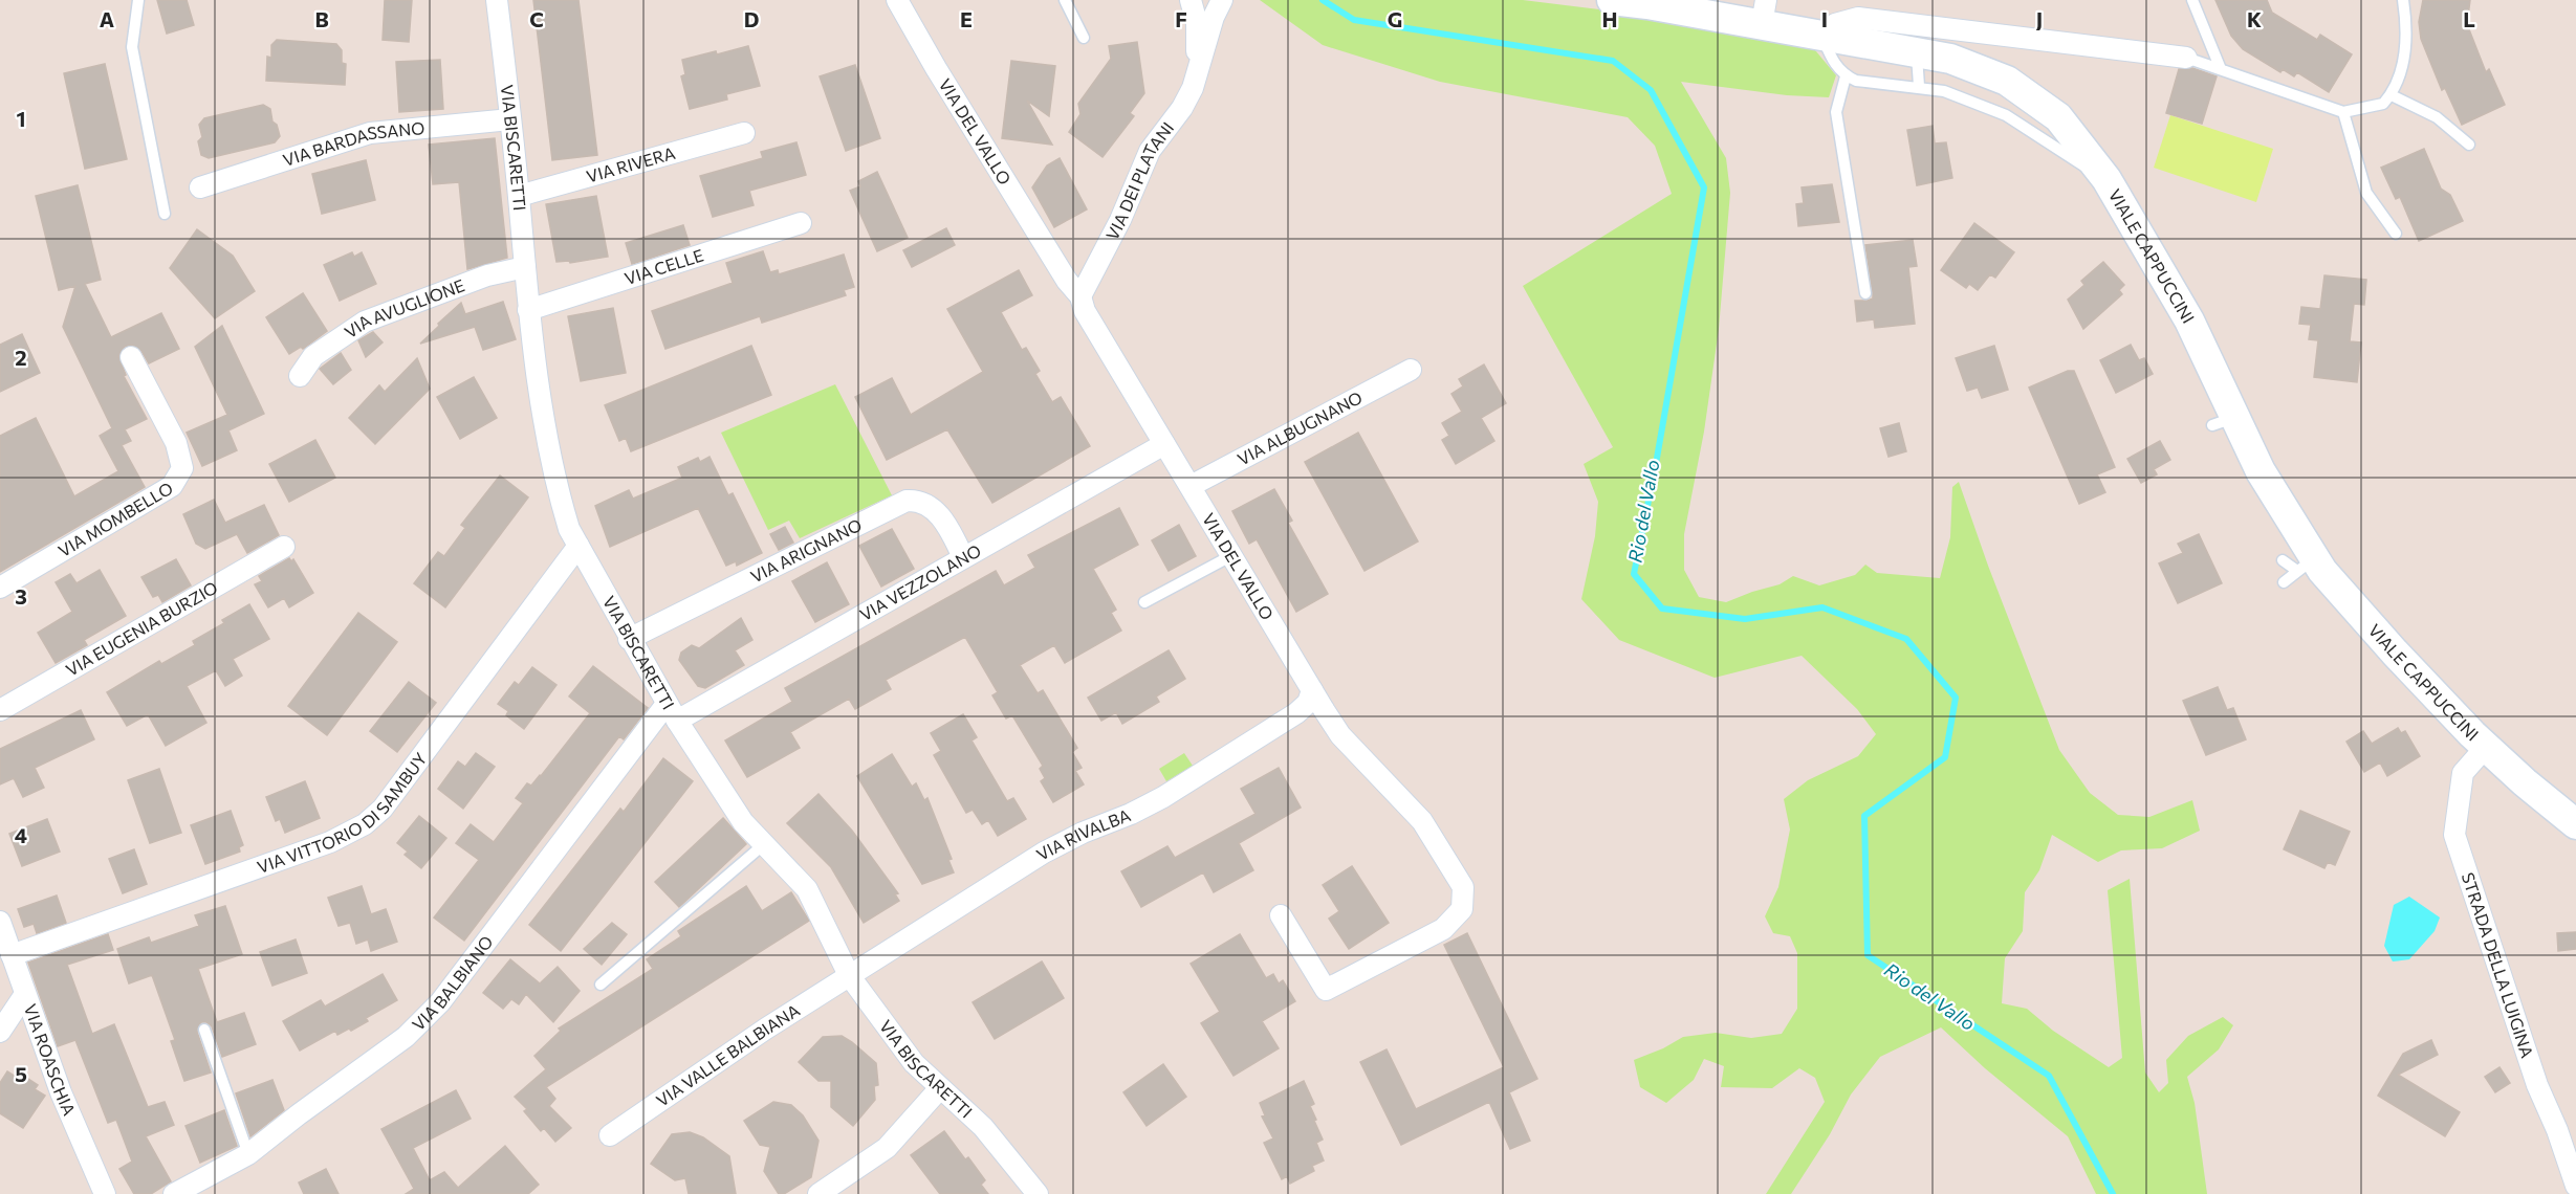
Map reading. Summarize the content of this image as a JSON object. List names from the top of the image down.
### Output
{
  "streets": {
    "main road": ["VIALE CAPPUCCINI"],
    "street": [
      "VIA DEL VALLO",
      "VIA BARDASSANO",
      "VIA BISCARETTI",
      "VIA RIVERA",
      "VIA DEI PLATANI",
      "VIA CELLE",
      "VIA AVUGLIONE",
      "VIA ALBUGNANO",
      "VIA MOMBELLO",
      "VIA ARIGNANO",
      "VIA VEZZOLANO",
      "VIA EUGENIA BURZIO",
      "VIA VITTORIO DI SAMBUY",
      "VIA RIVALBA",
      "STRADA DELLA LUIGINA",
      "VIA BALBIANO",
      "VIA VALLE BALBIANA",
      "VIA ROASCHIA"
    ]
  },
  "crossings": [
    ["VIA DEL VALLO", "VIA DEI PLATANI"],
    ["VIA DEL VALLO", "VIA ALBUGNANO"],
    ["VIA DEL VALLO", "VIA VEZZOLANO"],
    ["VIA DEL VALLO", "VIA RIVALBA"],
    ["VIA BARDASSANO", "VIA BISCARETTI"],
    ["VIA BISCARETTI", "VIA RIVERA"],
    ["VIA BISCARETTI", "VIA CELLE"],
    ["VIA BISCARETTI", "VIA AVUGLIONE"],
    ["VIA BISCARETTI", "VIA ARIGNANO"],
    ["VIA BISCARETTI", "VIA VEZZOLANO"],
    ["VIA BISCARETTI", "VIA VITTORIO DI SAMBUY"],
    ["VIA BISCARETTI", "VIA RIVALBA"],
    ["VIA BISCARETTI", "VIA BALBIANO"],
    ["VIA BISCARETTI", "VIA VALLE BALBIANA"],
    ["VIALE CAPPUCCINI", "STRADA DELLA LUIGINA"],
    ["VIA ARIGNANO", "VIA VEZZOLANO"],
    ["VIA VEZZOLANO", "VIA BALBIANO"],
    ["VIA VITTORIO DI SAMBUY", "VIA ROASCHIA"],
    ["VIA RIVALBA", "VIA VALLE BALBIANA"]
  ],
  "water": ["Rio del Vallo"],
  "grid": {
    "columns": [
      "A",
      "B",
      "C",
      "D",
      "E",
      "F",
      "G",
      "H",
      "I",
      "J",
      "K",
      "L"
    ],
    "rows": [
      "1",
      "2",
      "3",
      "4",
      "5"
    ]
  }
}
